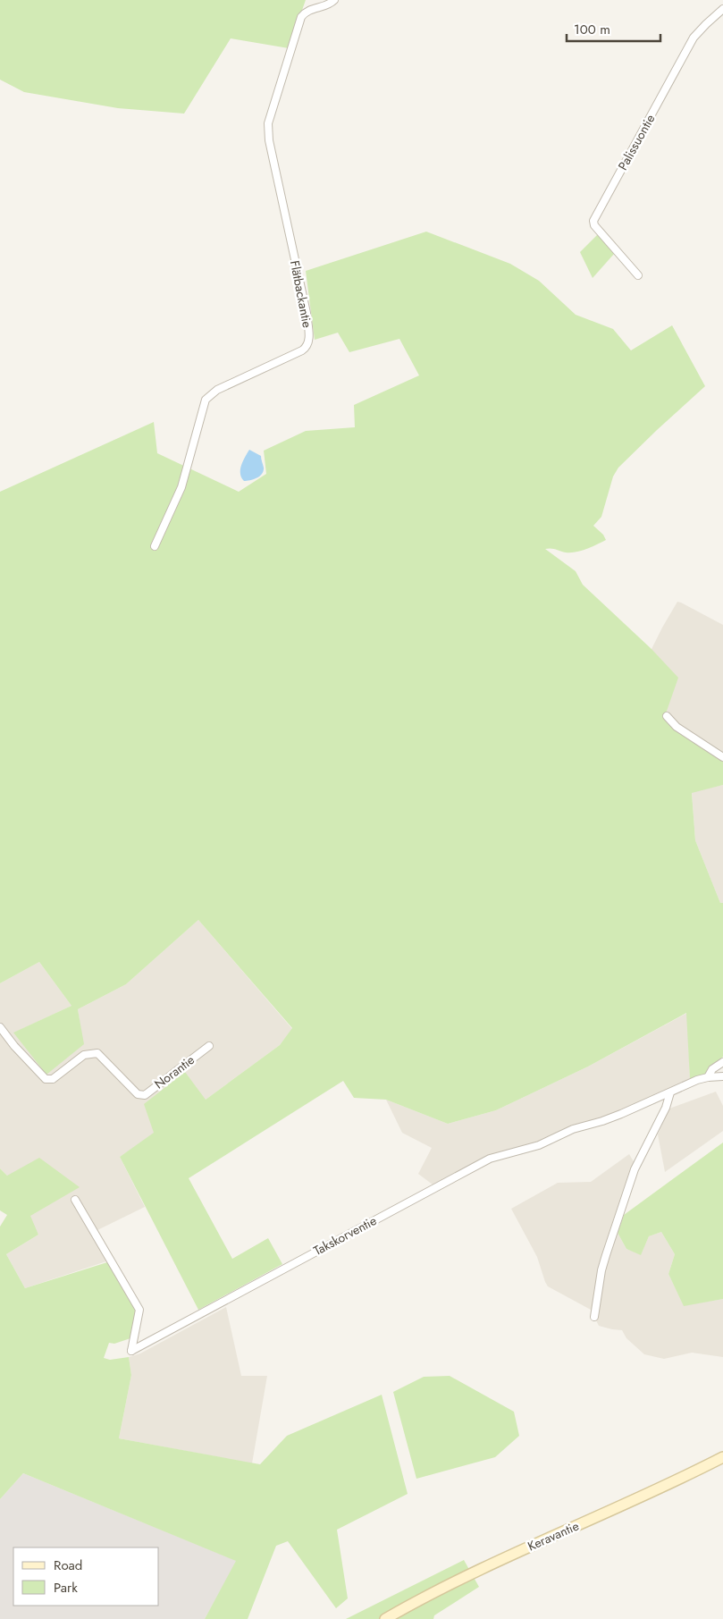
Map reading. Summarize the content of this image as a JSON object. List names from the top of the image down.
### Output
{
  "streets": {
    "main road": ["Keravantie"],
    "street": [
      "Palissuontie",
      "Flätbackantie",
      "Norantie",
      "Takskorventie"
    ]
  },
  "legend": ["Road", "Park"],
  "scale_bar": "100 m"
}
